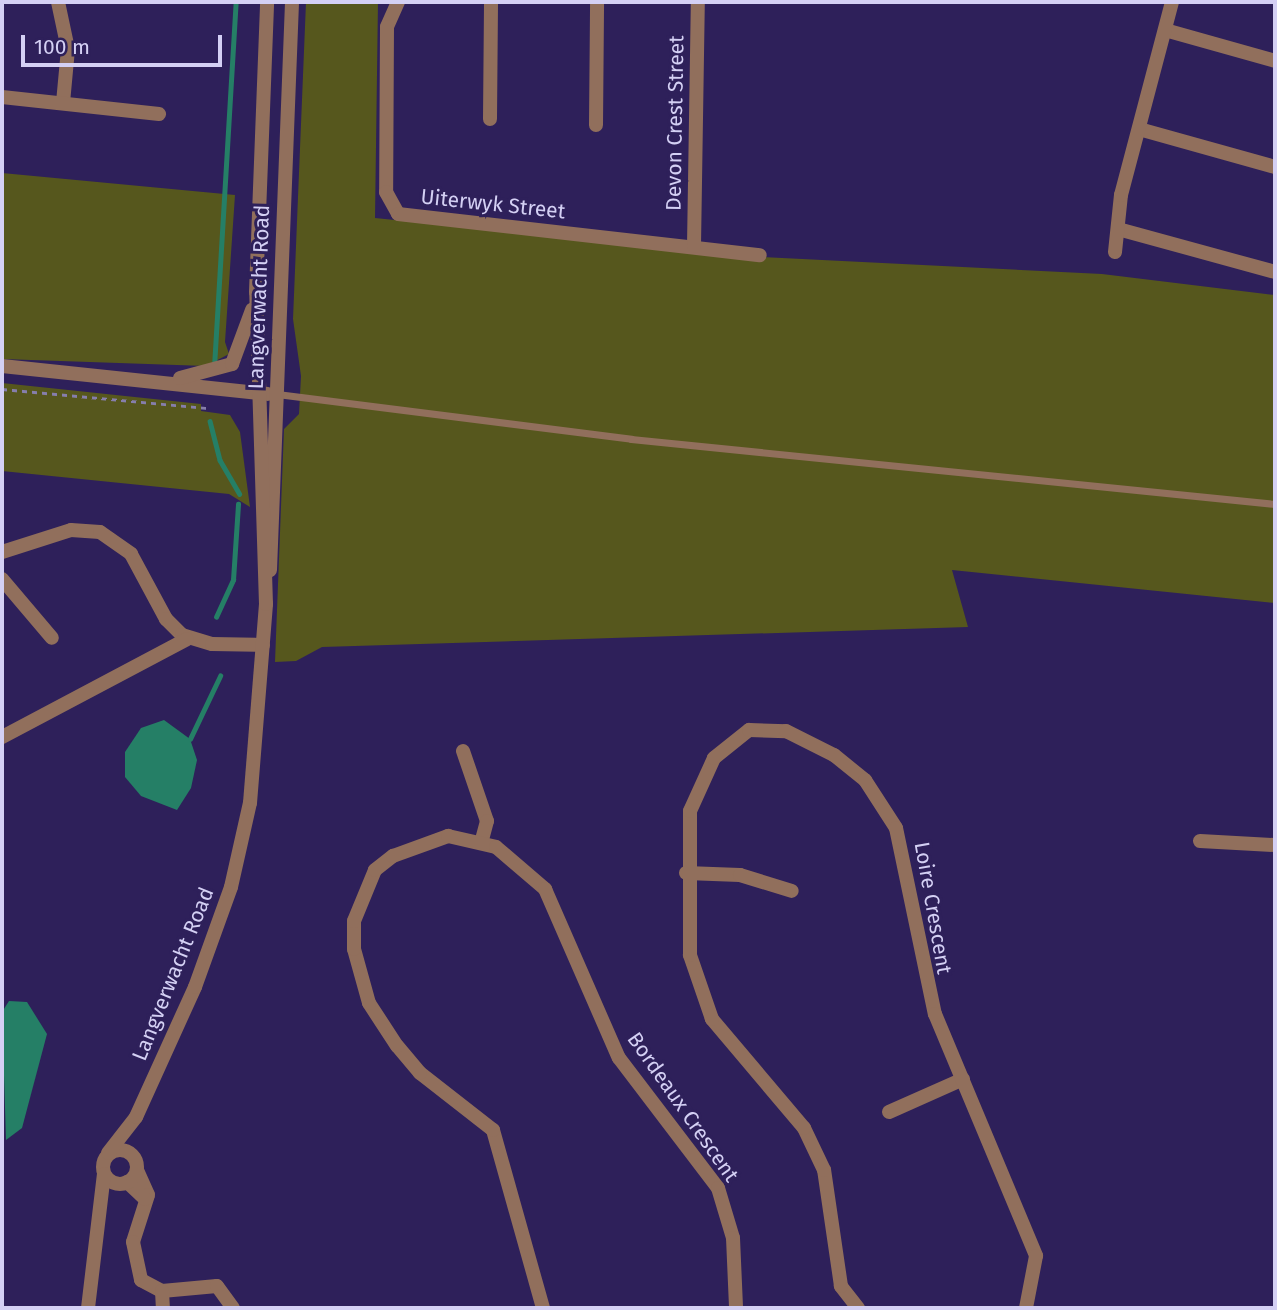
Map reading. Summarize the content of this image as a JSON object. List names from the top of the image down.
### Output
{
  "streets": {
    "street": [
      "Devon Crest Street",
      "Uiterwyk Street",
      "Langverwacht Road",
      "Loire Crescent",
      "Bordeaux Crescent"
    ]
  },
  "crossings": [
    ["Devon Crest Street", "Uiterwyk Street"]
  ],
  "scale_bar": "100 m"
}
